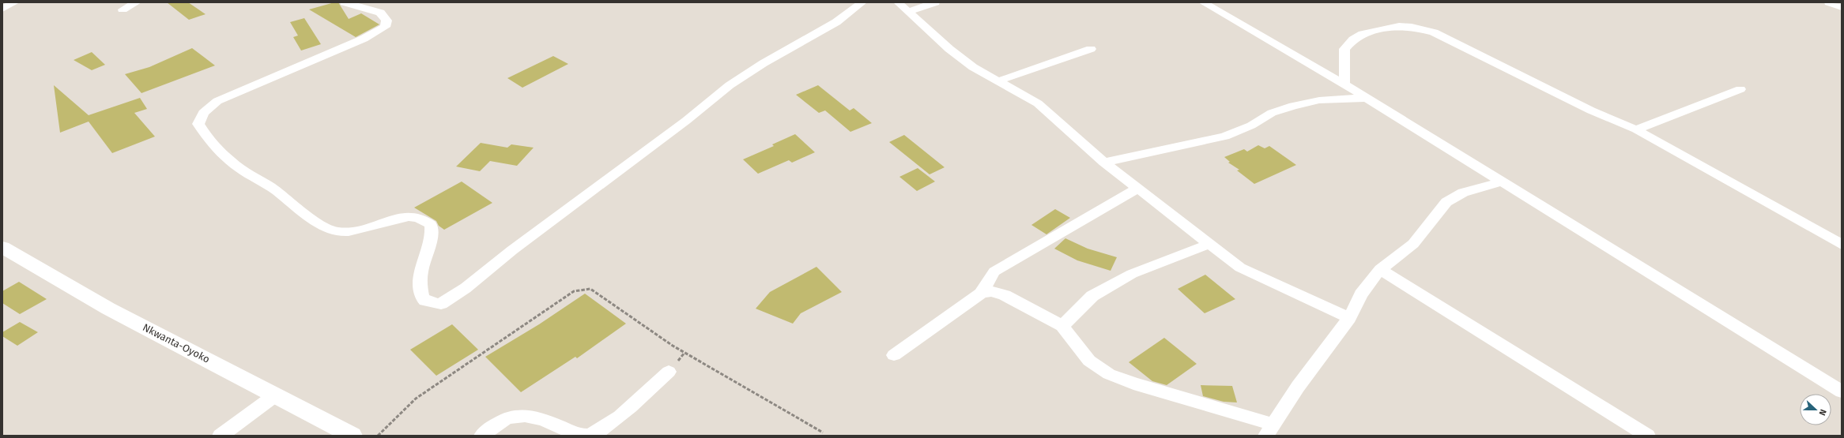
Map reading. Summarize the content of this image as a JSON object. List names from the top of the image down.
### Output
{
  "streets": {
    "street": ["Nkwanta-Oyoko"]
  },
  "north": "right"
}
